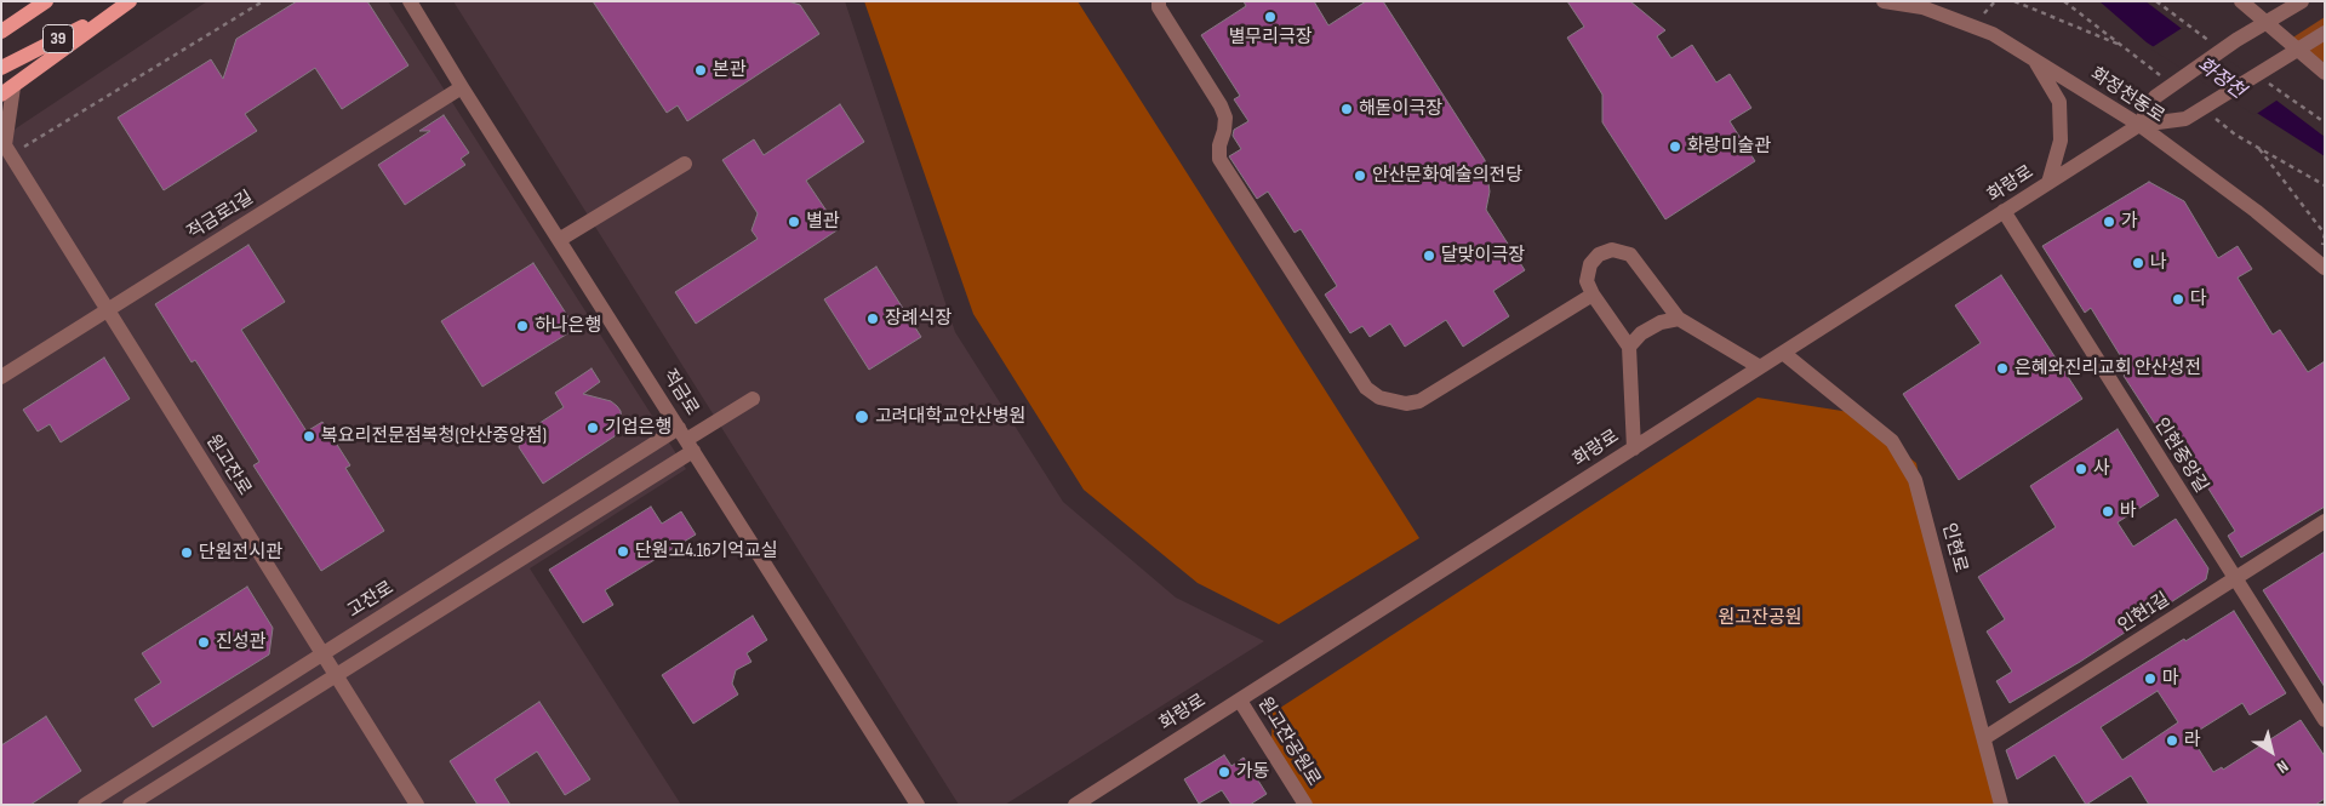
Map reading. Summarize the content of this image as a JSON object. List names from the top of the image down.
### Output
{
  "streets": {
    "main road": ["39"],
    "street": [
      "화정천동로",
      "화랑로",
      "적금로1길",
      "적금로",
      "인현중앙길",
      "원고잔로",
      "인현로",
      "고잔로",
      "인현1길",
      "원고잔공원로"
    ]
  },
  "crossings": [
    ["화정천동로", "화랑로"],
    ["화랑로", "인현중앙길"],
    ["화랑로", "인현로"],
    ["화랑로", "원고잔공원로"],
    ["적금로1길", "적금로"],
    ["적금로1길", "원고잔로"],
    ["적금로", "고잔로"],
    ["인현중앙길", "인현1길"],
    ["원고잔로", "고잔로"],
    ["인현로", "인현1길"]
  ],
  "water": ["화정천"],
  "parks": ["원고잔공원"],
  "places": [
    "별무리극장",
    "본관",
    "해돋이극장",
    "화랑미술관",
    "안산문화예술의전당",
    "별관",
    "가",
    "달맞이극장",
    "나",
    "다",
    "장례식장",
    "하나은행",
    "은혜와진리교회 안산성전",
    "고려대학교안산병원",
    "기업은행",
    "복요리전문점복청(안산중앙점)",
    "사",
    "바",
    "단원고4.16기억교실",
    "단원전시관",
    "진성관",
    "마",
    "라",
    "가동"
  ],
  "north": "bottom right"
}
